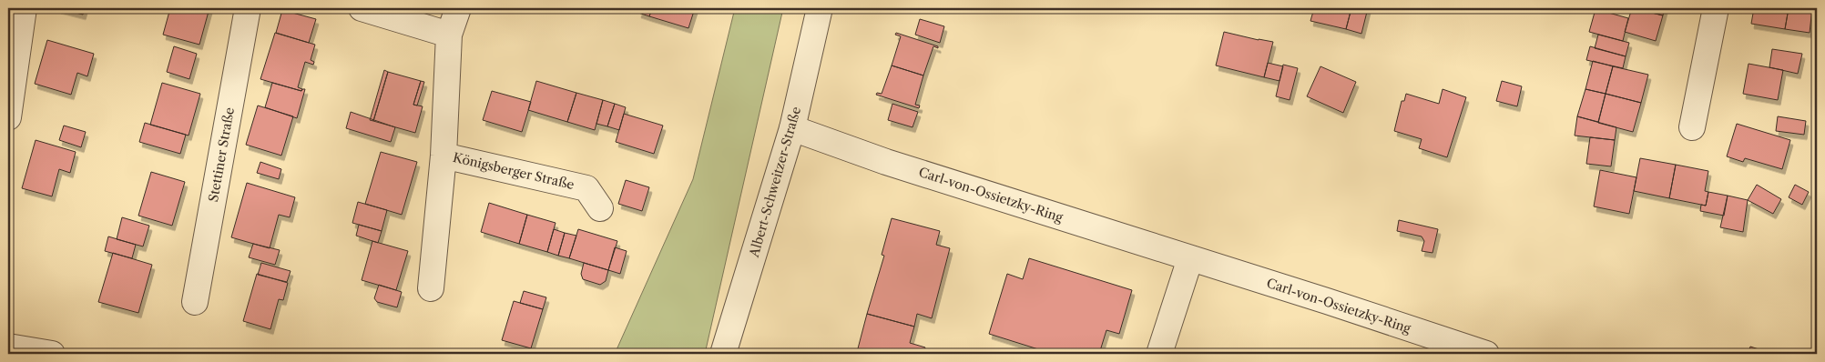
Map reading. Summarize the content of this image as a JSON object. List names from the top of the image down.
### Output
{
  "streets": {
    "street": [
      "Stettiner Straße",
      "Königsberger Straße",
      "Albert-Schweitzer-Straße",
      "Carl-von-Ossietzky-Ring"
    ]
  },
  "crossings": [
    ["Albert-Schweitzer-Straße", "Carl-von-Ossietzky-Ring"]
  ]
}
